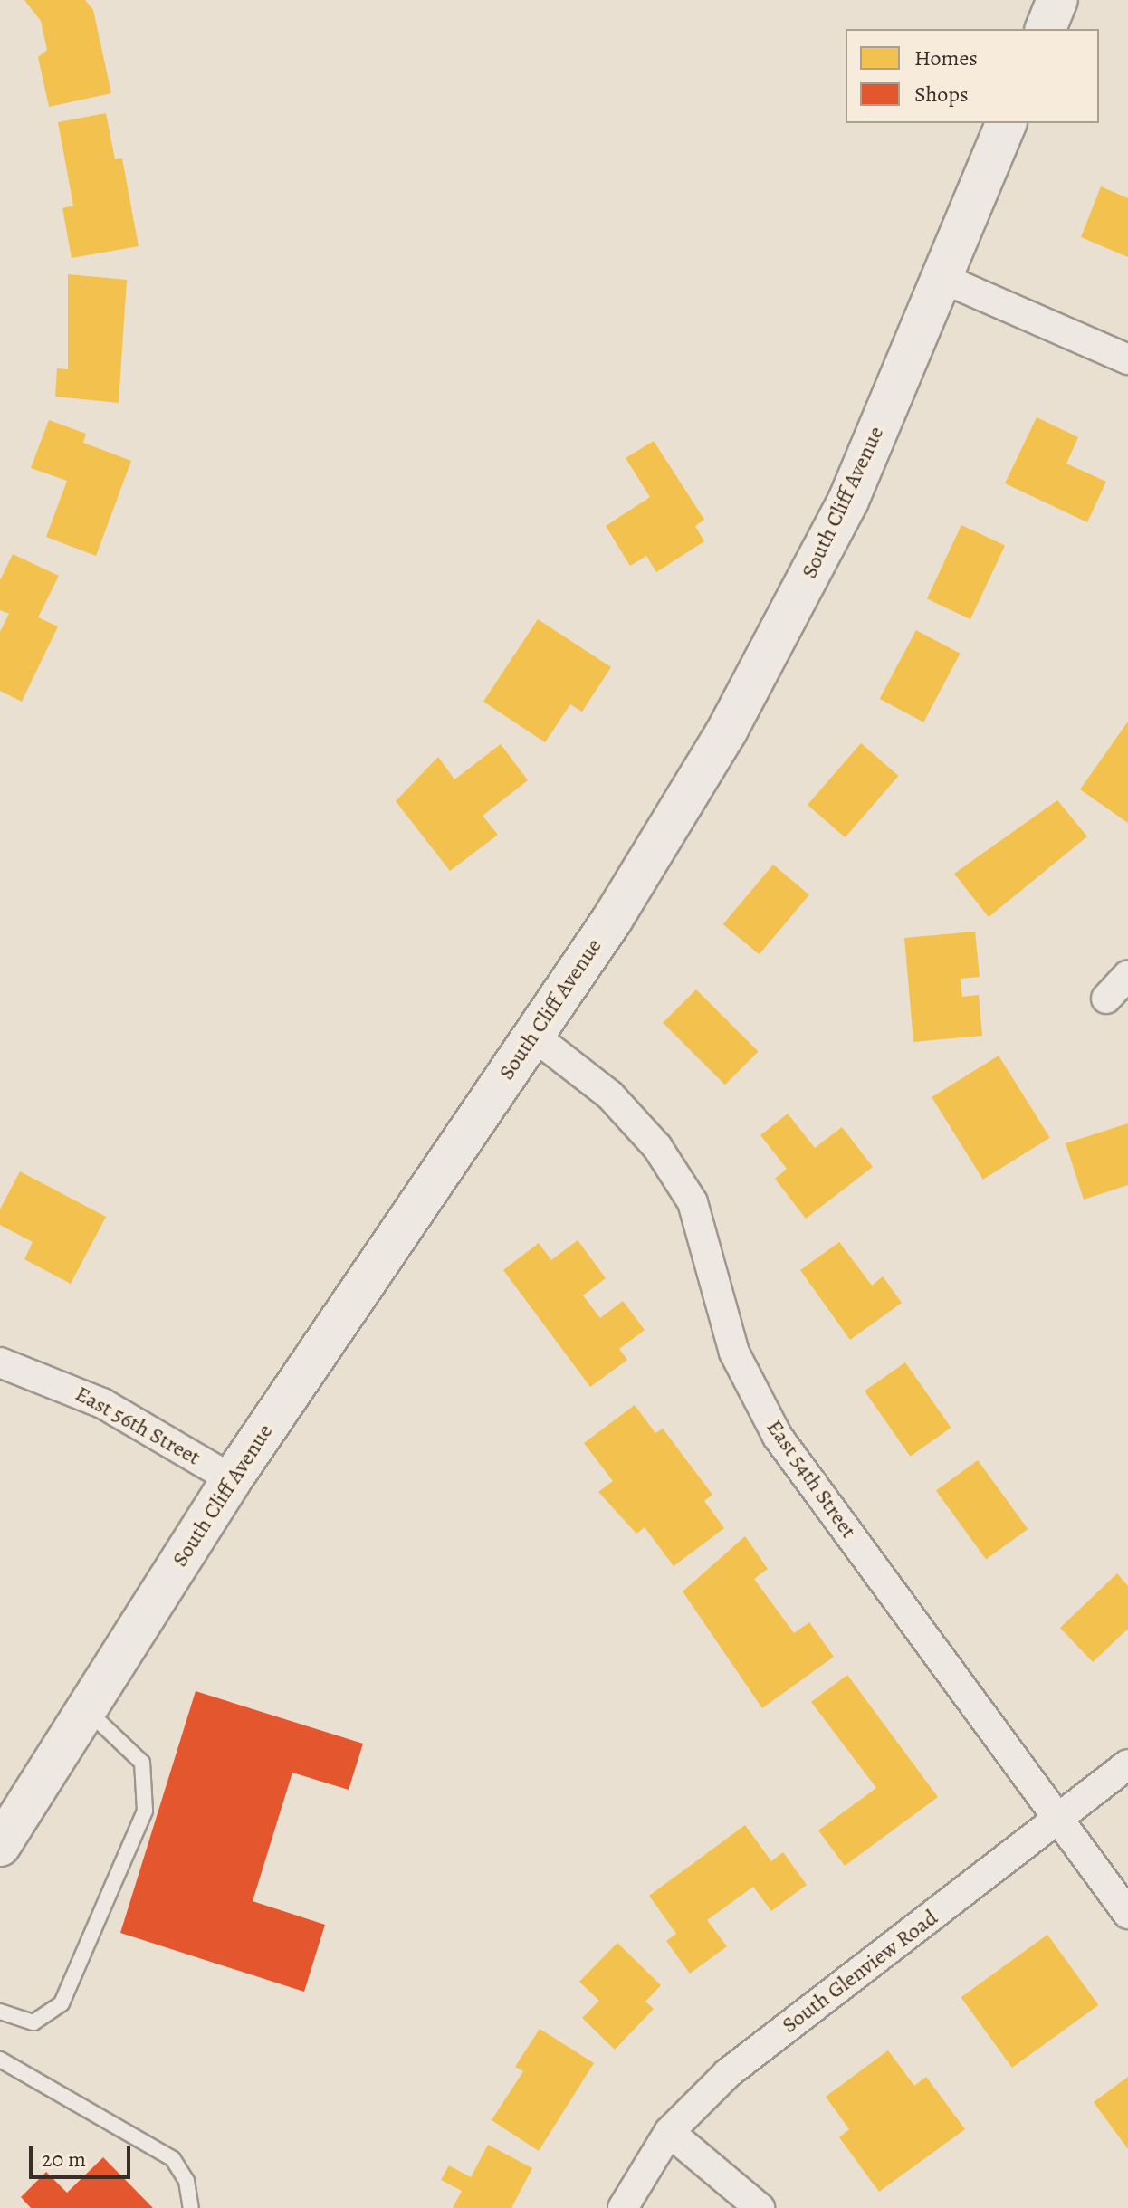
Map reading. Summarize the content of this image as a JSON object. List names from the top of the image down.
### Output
{
  "streets": {
    "main road": ["South Cliff Avenue"],
    "street": ["East 56th Street", "East 54th Street", "South Glenview Road"]
  },
  "crossings": [
    ["South Cliff Avenue", "East 56th Street"],
    ["South Cliff Avenue", "East 54th Street"],
    ["East 54th Street", "South Glenview Road"]
  ],
  "legend": ["Homes", "Shops"],
  "scale_bar": "20 m"
}
